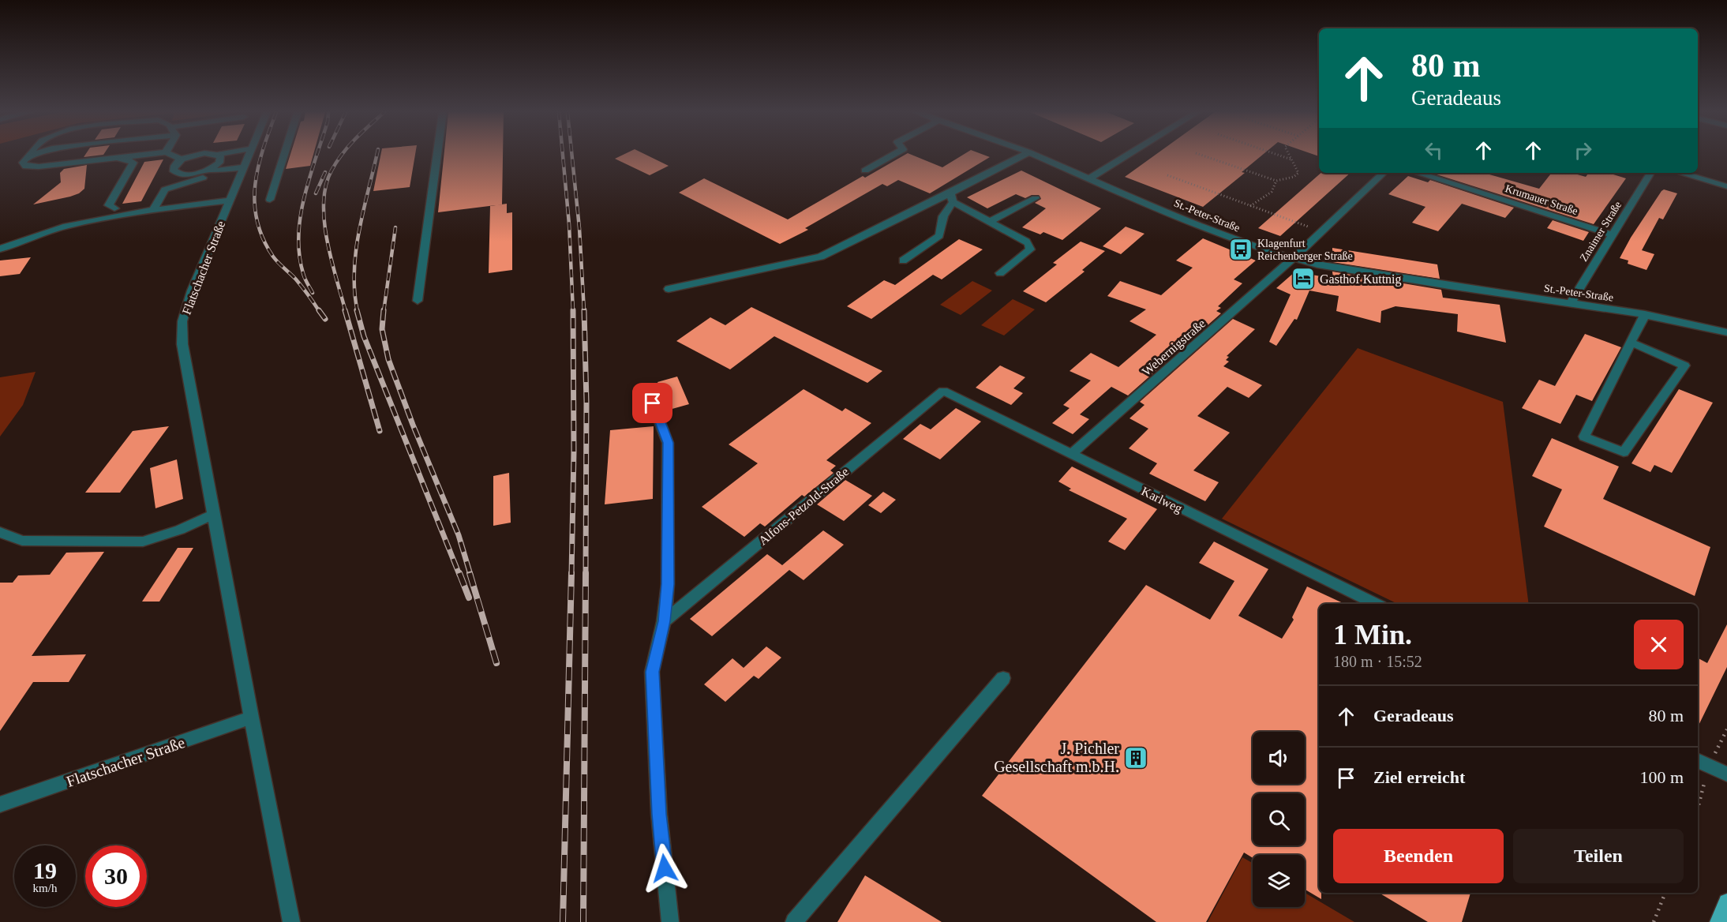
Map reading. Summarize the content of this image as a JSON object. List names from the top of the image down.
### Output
{
  "streets": {
    "street": [
      "Krumauer Straße",
      "St.-Peter-Straße",
      "Znaimer Straße",
      "Flatschacher Straße",
      "Webernigstraße",
      "Karlweg",
      "Alfons-Petzold-Straße"
    ]
  },
  "crossings": [
    ["Krumauer Straße", "Znaimer Straße"],
    ["St.-Peter-Straße", "Znaimer Straße"],
    ["St.-Peter-Straße", "Webernigstraße"],
    ["Webernigstraße", "Karlweg"],
    ["Karlweg", "Alfons-Petzold-Straße"]
  ],
  "places": {
    "bus stop": ["Klagenfurt Reichenberger Straße"],
    "hotel": ["Gasthof Kuttnig"],
    "building": ["J. Pichler Gesellschaft m.b.H."]
  },
  "page": {
    "turn": ["80 m", "Geradeaus"],
    "heading": ["1 Min.", "180 m · 15:52"],
    "list": [
      {
        "name": "Geradeaus",
        "value": "80 m"
      },
      {
        "name": "Ziel erreicht",
        "value": "100 m"
      }
    ],
    "buttons": ["Beenden", "Teilen"],
    "speed": "19 km/h",
    "limit": "30"
  }
}
